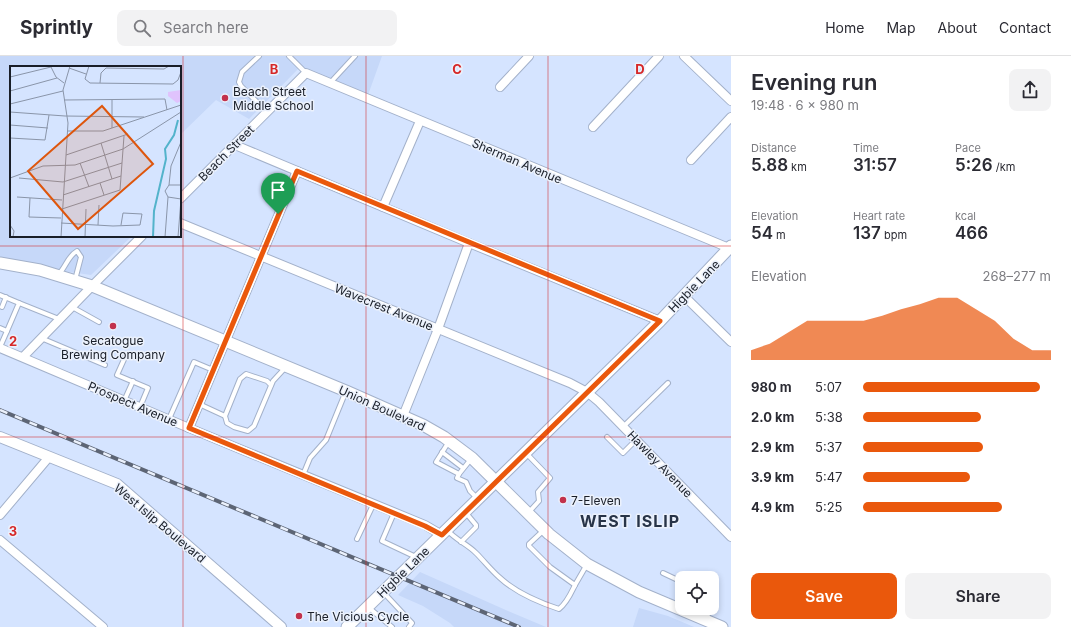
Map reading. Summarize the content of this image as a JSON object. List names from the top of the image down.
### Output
{
  "streets": {
    "main road": ["Higbie Lane", "Union Boulevard"],
    "street": [
      "Beach Street",
      "Sherman Avenue",
      "Wavecrest Avenue",
      "Prospect Avenue",
      "Hawley Avenue",
      "West Islip Boulevard"
    ]
  },
  "crossings": [
    ["Beach Street", "Sherman Avenue"],
    ["Sherman Avenue", "Higbie Lane"],
    ["Higbie Lane", "Wavecrest Avenue"],
    ["Higbie Lane", "Prospect Avenue"],
    ["Higbie Lane", "Union Boulevard"],
    ["Higbie Lane", "Hawley Avenue"],
    ["Wavecrest Avenue", "Hawley Avenue"]
  ],
  "districts": ["WEST ISLIP"],
  "places": [
    "Beach Street Middle School",
    "Secatogue Brewing Company",
    "7-Eleven",
    "The Vicious Cycle"
  ],
  "page": {
    "header": "Sprintly",
    "search": "Search here",
    "nav": [
      "Home",
      "Map",
      "About",
      "Contact"
    ],
    "heading": ["Evening run", "19:48 · 6 × 980 m"],
    "stats": [
      ["Distance", "5.88 km"],
      ["Time", "31:57"],
      ["Pace", "5:26 /km"],
      ["Elevation", "54 m"],
      ["Heart rate", "137 bpm"],
      ["kcal", "466"]
    ],
    "chart": ["Elevation", "268–277 m"],
    "list": [
      {
        "name": "980 m",
        "note": "5:07"
      },
      {
        "name": "2.0 km",
        "note": "5:38"
      },
      {
        "name": "2.9 km",
        "note": "5:37"
      },
      {
        "name": "3.9 km",
        "note": "5:47"
      },
      {
        "name": "4.9 km",
        "note": "5:25"
      }
    ],
    "buttons": ["Save", "Share"]
  },
  "grid": {
    "columns": ["B", "C", "D"],
    "rows": ["2", "3"]
  }
}
